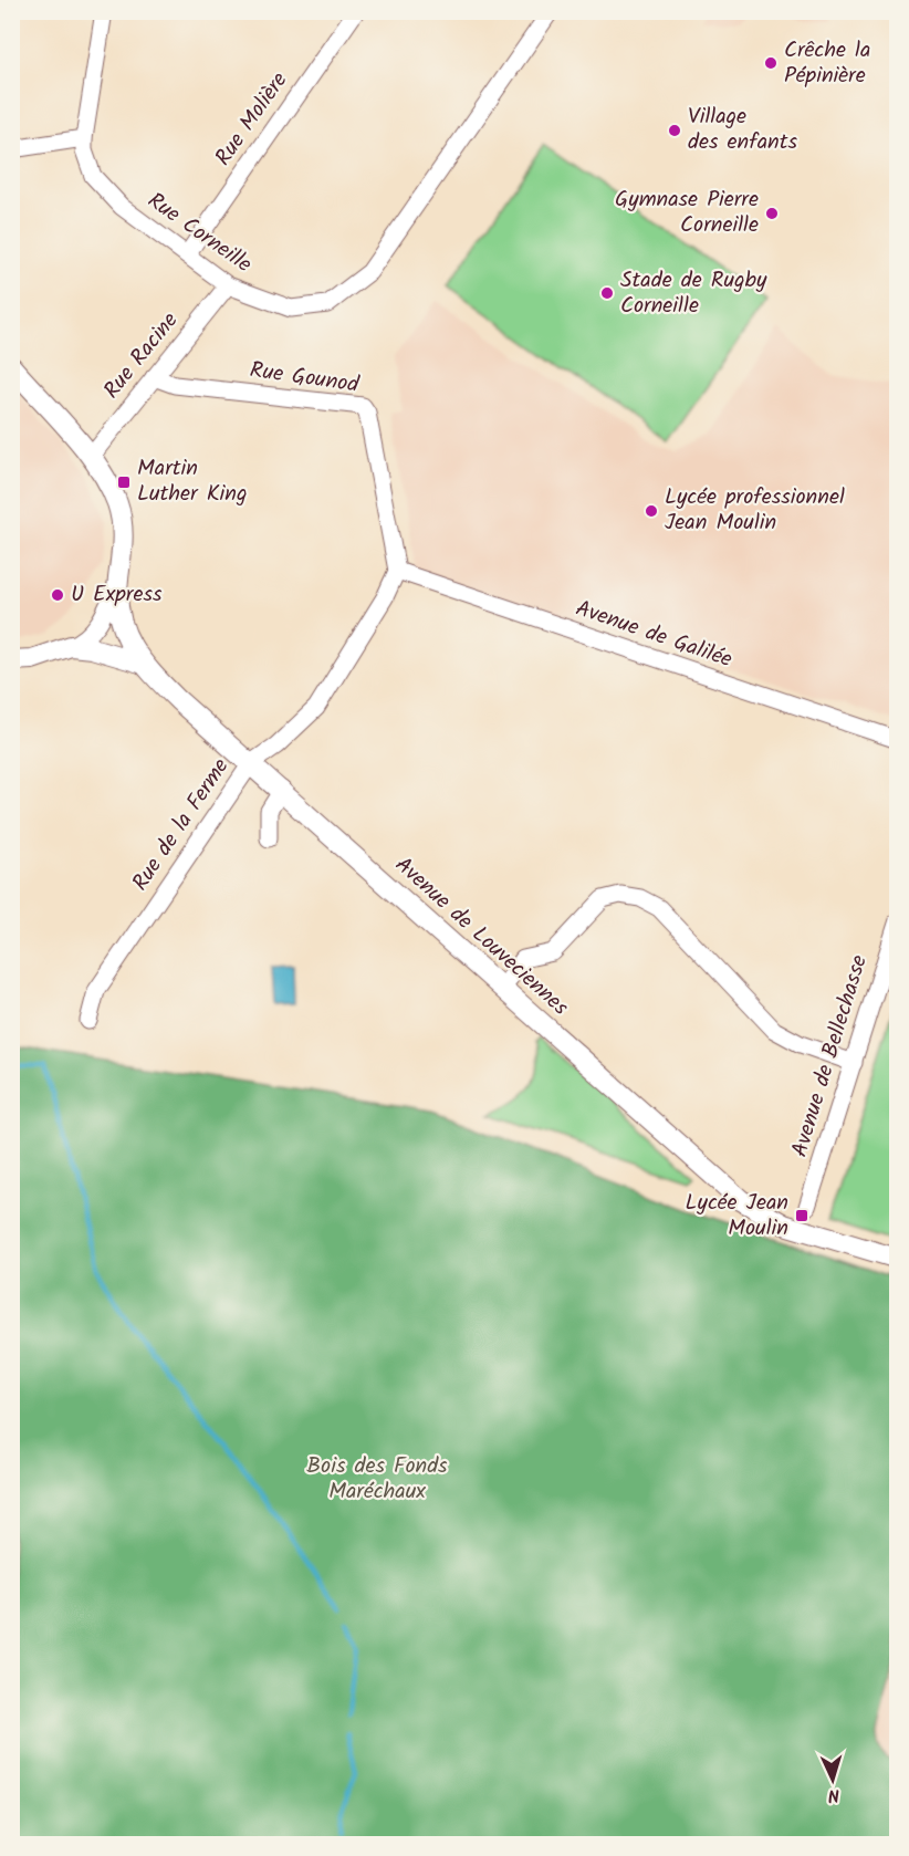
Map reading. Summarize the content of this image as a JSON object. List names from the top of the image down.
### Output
{
  "streets": {
    "street": [
      "Rue Molière",
      "Rue Corneille",
      "Rue Racine",
      "Rue Gounod",
      "Avenue de Galilée",
      "Rue de la Ferme",
      "Avenue de Louveciennes",
      "Avenue de Bellechasse"
    ]
  },
  "crossings": [
    ["Rue Molière", "Rue Corneille"],
    ["Rue Corneille", "Rue Racine"],
    ["Rue Racine", "Rue Gounod"],
    ["Rue Racine", "Avenue de Louveciennes"],
    ["Rue Gounod", "Avenue de Galilée"],
    ["Rue Gounod", "Rue de la Ferme"],
    ["Avenue de Galilée", "Rue de la Ferme"],
    ["Rue de la Ferme", "Avenue de Louveciennes"]
  ],
  "parks": ["Bois des Fonds Maréchaux"],
  "places": {
    "other": [
      "Crêche la Pépinière",
      "Village des enfants",
      "Gymnase Pierre Corneille",
      "Stade de Rugby Corneille",
      "Lycée professionnel Jean Moulin",
      "U Express"
    ],
    "transit": ["Martin Luther King", "Lycée Jean Moulin"]
  },
  "north": "bottom"
}
